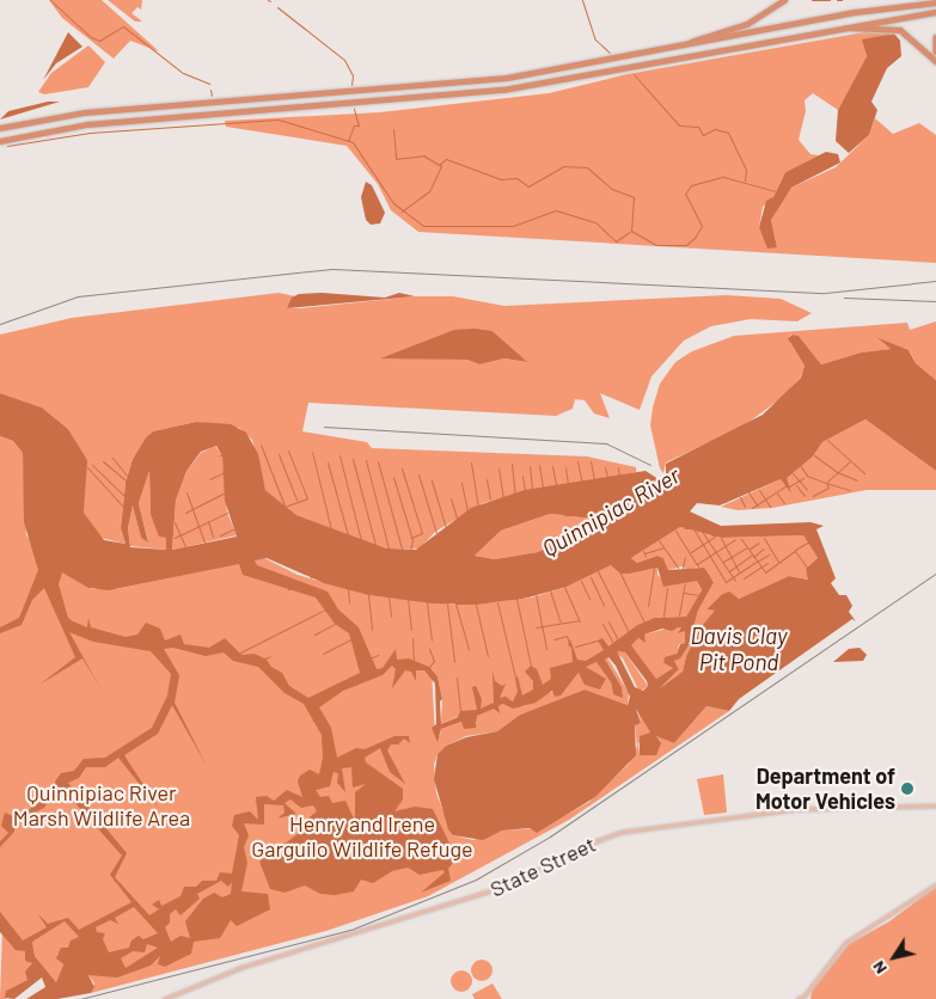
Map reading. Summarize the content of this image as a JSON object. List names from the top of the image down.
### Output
{
  "streets": {
    "main road": ["State Street"]
  },
  "water": ["Quinnipiac River", "Davis Clay Pit Pond"],
  "parks": ["Quinnipiac River Marsh Wildlife Area", "Henry and Irene Garguilo Wildlife Refuge"],
  "places": ["Department of Motor Vehicles"],
  "north": "bottom left"
}
